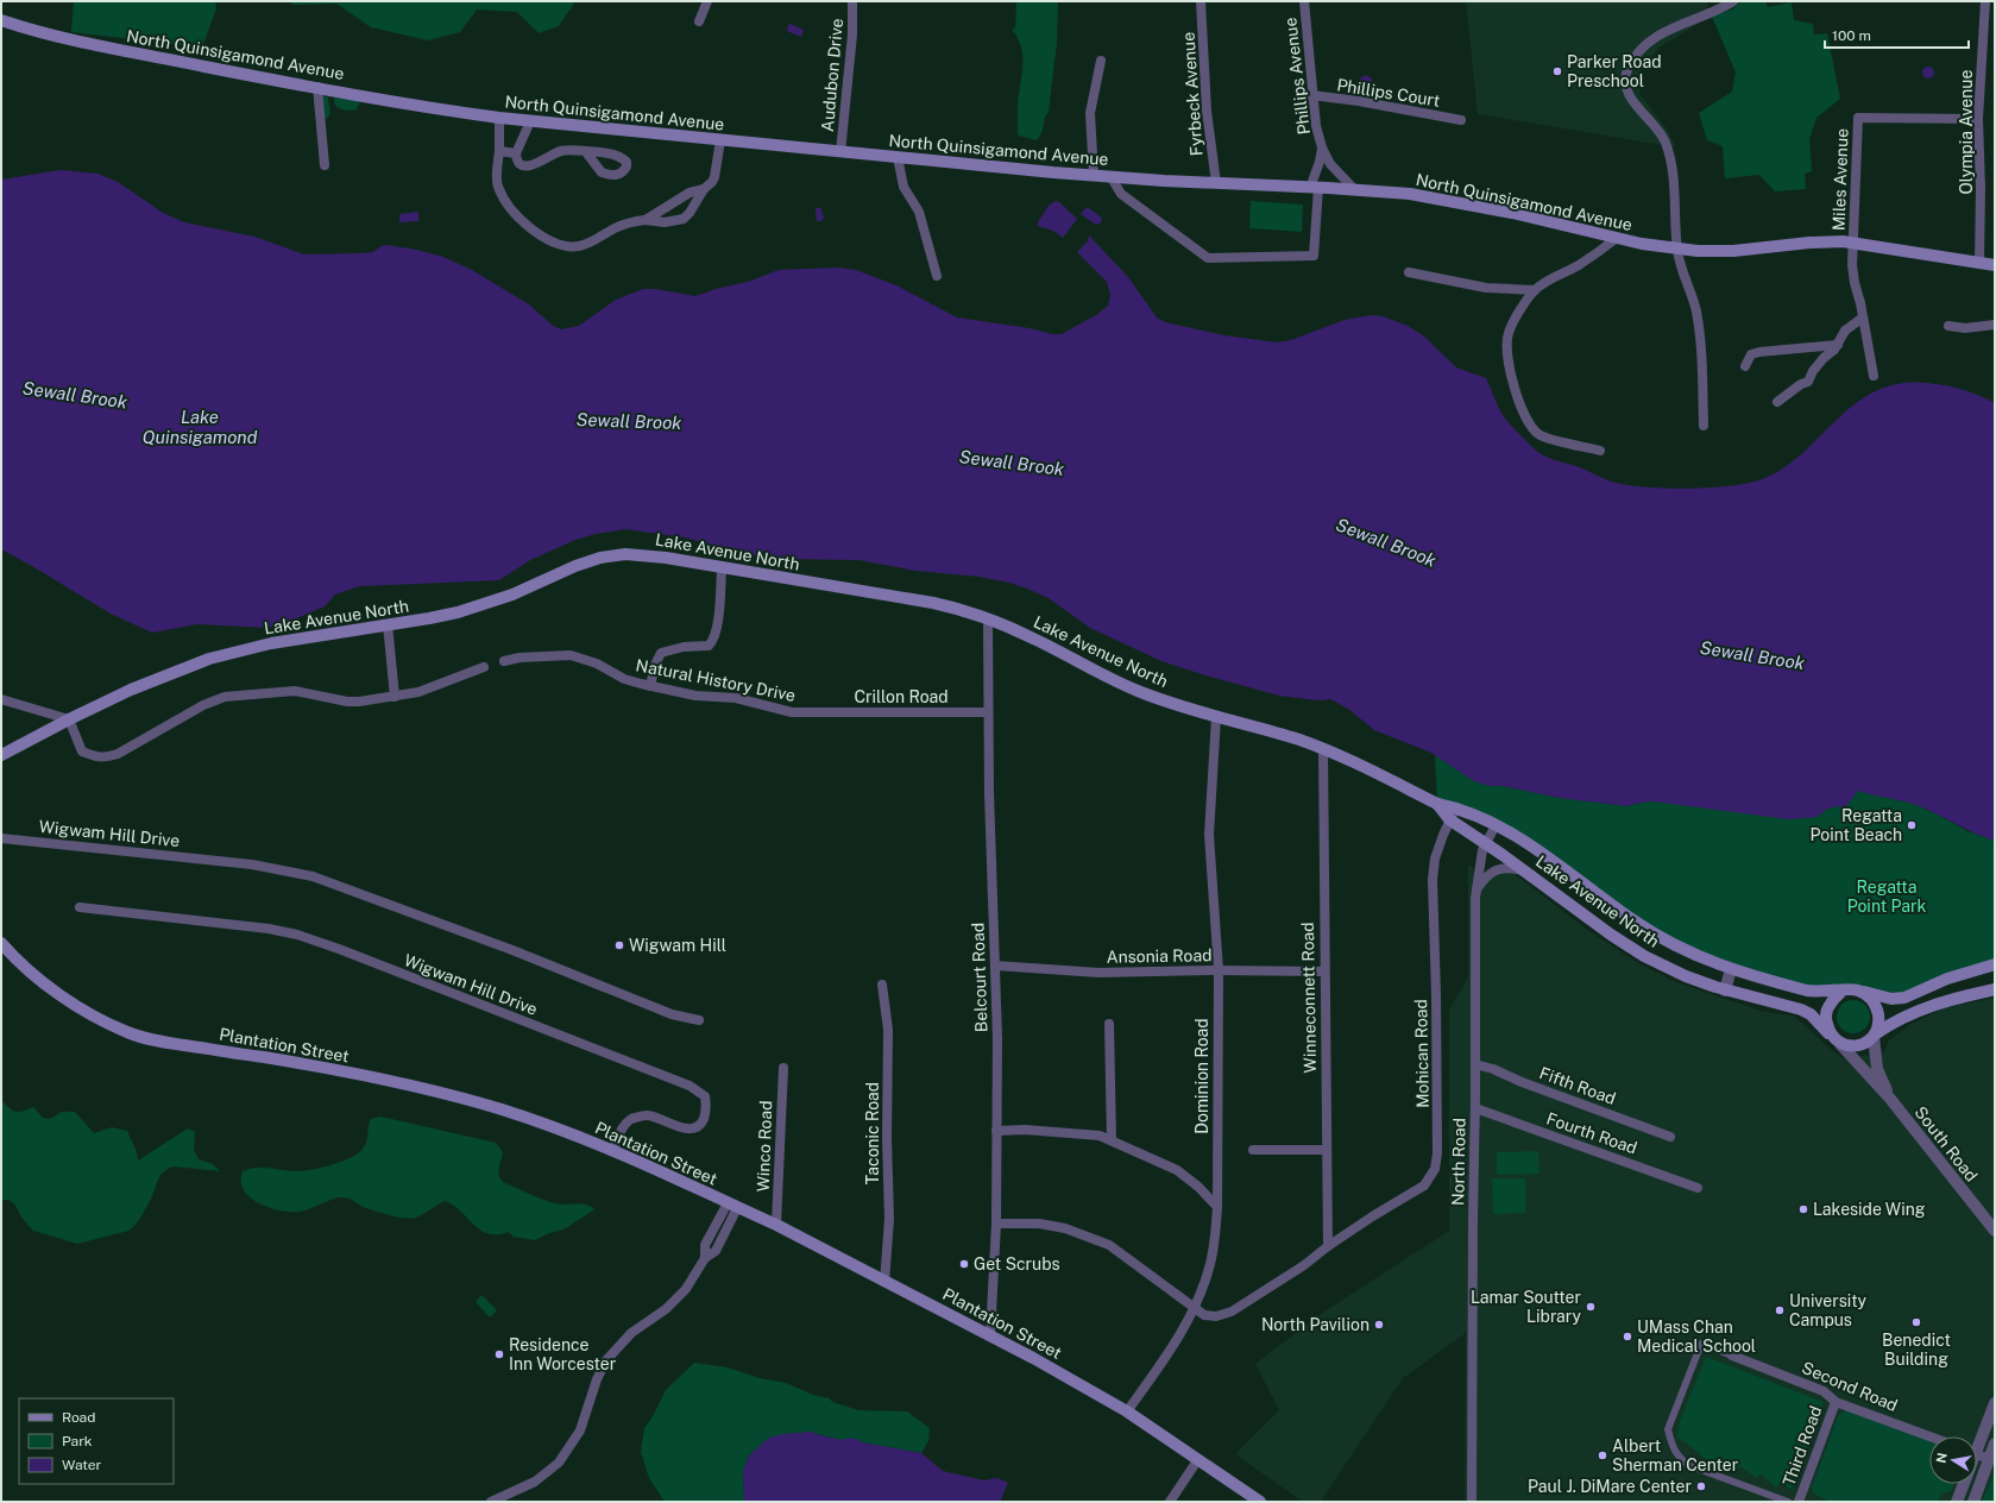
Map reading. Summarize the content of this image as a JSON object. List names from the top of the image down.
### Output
{
  "streets": {
    "main road": ["North Quinsigamond Avenue", "Lake Avenue North", "Plantation Street"],
    "street": [
      "Audubon Drive",
      "Phillips Avenue",
      "Phillips Court",
      "Fyrbeck Avenue",
      "Olympia Avenue",
      "Miles Avenue",
      "Natural History Drive",
      "Crillon Road",
      "Wigwam Hill Drive",
      "Ansonia Road",
      "Belcourt Road",
      "Winneconnett Road",
      "Mohican Road",
      "Dominion Road",
      "Fifth Road",
      "Taconic Road",
      "Fourth Road",
      "South Road",
      "Winco Road",
      "North Road",
      "Second Road",
      "Third Road"
    ]
  },
  "crossings": [
    ["North Quinsigamond Avenue", "Audubon Drive"],
    ["North Quinsigamond Avenue", "Phillips Avenue"],
    ["North Quinsigamond Avenue", "Fyrbeck Avenue"],
    ["North Quinsigamond Avenue", "Olympia Avenue"],
    ["North Quinsigamond Avenue", "Miles Avenue"],
    ["Phillips Avenue", "Phillips Court"],
    ["Olympia Avenue", "Miles Avenue"],
    ["Lake Avenue North", "Belcourt Road"],
    ["Lake Avenue North", "Winneconnett Road"],
    ["Lake Avenue North", "Mohican Road"],
    ["Lake Avenue North", "Dominion Road"],
    ["Lake Avenue North", "South Road"],
    ["Lake Avenue North", "North Road"],
    ["Natural History Drive", "Crillon Road"],
    ["Crillon Road", "Belcourt Road"],
    ["Wigwam Hill Drive", "Plantation Street"],
    ["Ansonia Road", "Belcourt Road"],
    ["Ansonia Road", "Winneconnett Road"],
    ["Ansonia Road", "Dominion Road"],
    ["Belcourt Road", "Plantation Street"],
    ["Belcourt Road", "Mohican Road"],
    ["Winneconnett Road", "Mohican Road"],
    ["Plantation Street", "Dominion Road"],
    ["Plantation Street", "Taconic Road"],
    ["Plantation Street", "Winco Road"],
    ["Mohican Road", "Dominion Road"],
    ["Fifth Road", "North Road"],
    ["Fourth Road", "North Road"],
    ["Second Road", "Third Road"]
  ],
  "water": ["Sewall Brook", "Lake Quinsigamond"],
  "parks": ["Regatta Point Park"],
  "places": [
    "Parker Road Preschool",
    "Regatta Point Beach",
    "Wigwam Hill",
    "Lakeside Wing",
    "Get Scrubs",
    "Lamar Soutter Library",
    "University Campus",
    "Benedict Building",
    "North Pavilion",
    "UMass Chan Medical School",
    "Residence Inn Worcester",
    "Albert Sherman Center",
    "Paul J. DiMare Center"
  ],
  "legend": ["Road", "Park", "Water"],
  "scale_bar": "100 m",
  "north": "left"
}
